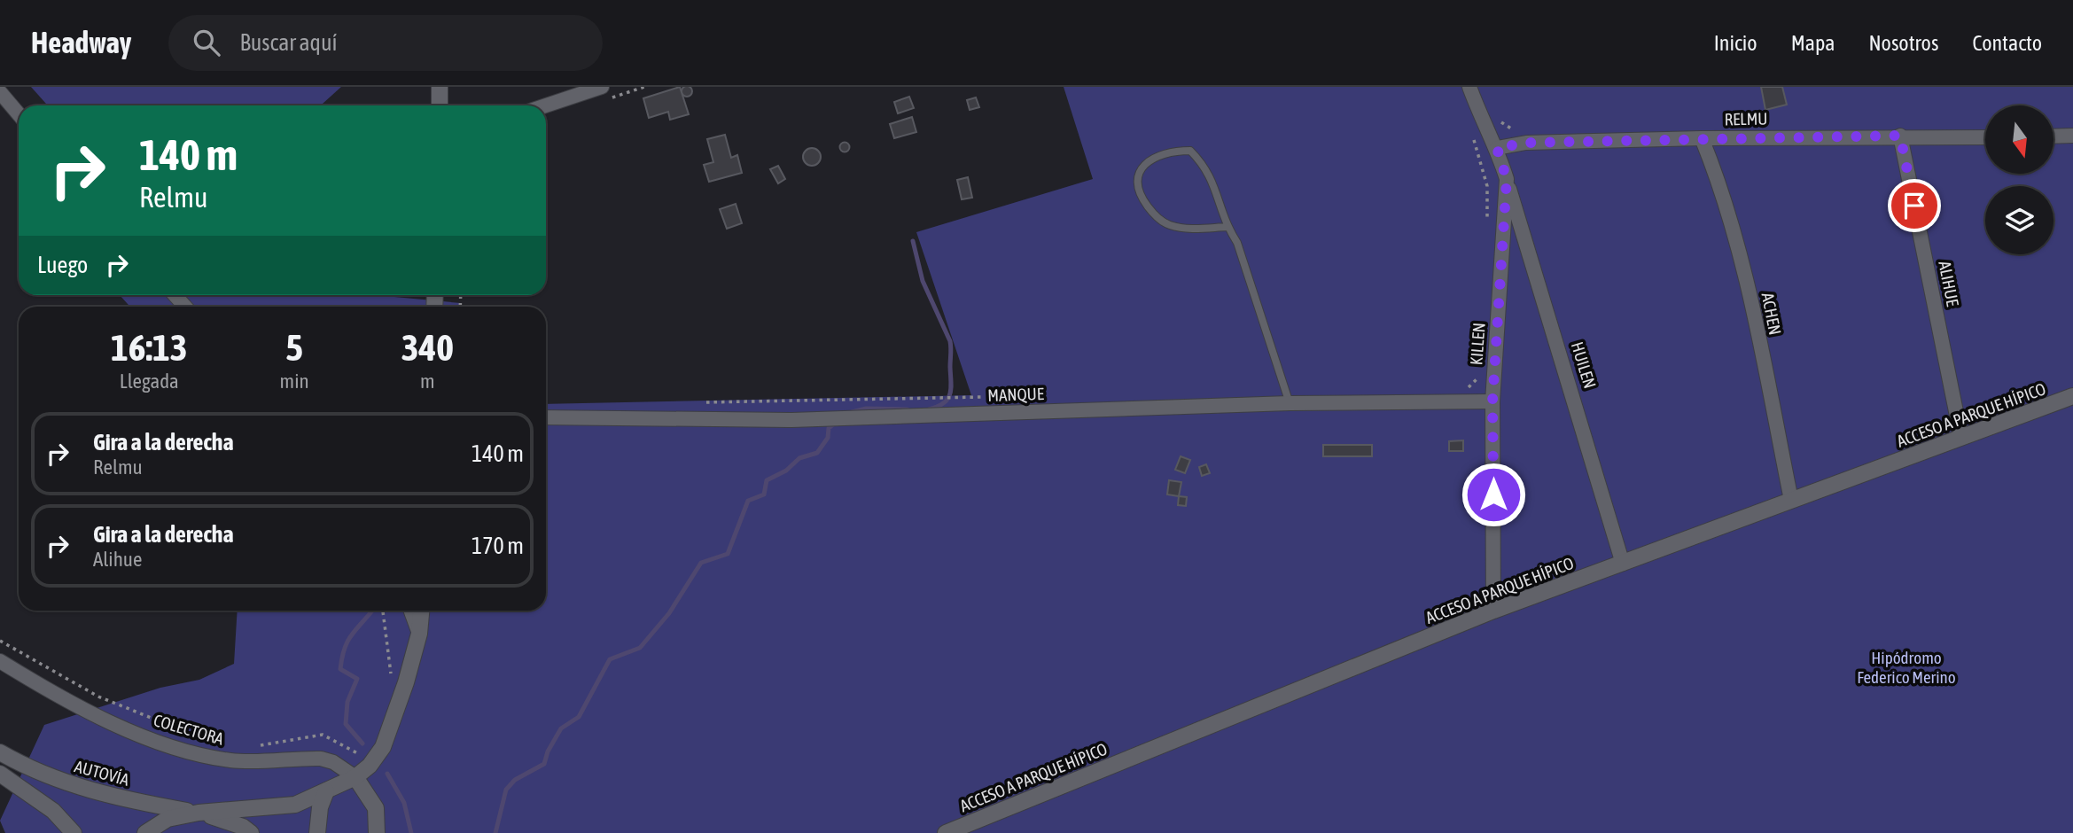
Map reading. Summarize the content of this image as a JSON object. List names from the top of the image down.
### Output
{
  "streets": {
    "street": [
      "RELMU",
      "ALIHUE",
      "ACHEN",
      "KILLEN",
      "HUILEN",
      "MANQUE",
      "ACCESO A PARQUE HÍPICO",
      "COLECTORA",
      "AUTOVÍA"
    ]
  },
  "crossings": [
    ["RELMU", "ALIHUE"],
    ["RELMU", "ACHEN"],
    ["RELMU", "KILLEN"],
    ["ALIHUE", "ACCESO A PARQUE HÍPICO"],
    ["ACHEN", "ACCESO A PARQUE HÍPICO"],
    ["KILLEN", "HUILEN"],
    ["KILLEN", "MANQUE"],
    ["KILLEN", "ACCESO A PARQUE HÍPICO"],
    ["HUILEN", "ACCESO A PARQUE HÍPICO"],
    ["COLECTORA", "AUTOVÍA"]
  ],
  "parks": ["Hipódromo Federico Merino"],
  "north": "bottom",
  "page": {
    "header": "Headway",
    "search": "Buscar aquí",
    "nav": [
      "Inicio",
      "Mapa",
      "Nosotros",
      "Contacto"
    ],
    "turn": ["140 m", "Relmu"],
    "then": "Luego",
    "eta": [
      "16:13",
      "Llegada",
      "5",
      "min",
      "340",
      "m"
    ],
    "list": [
      {
        "name": "Gira a la derecha",
        "note": "Relmu",
        "value": "140 m"
      },
      {
        "name": "Gira a la derecha",
        "note": "Alihue",
        "value": "170 m"
      }
    ]
  }
}
